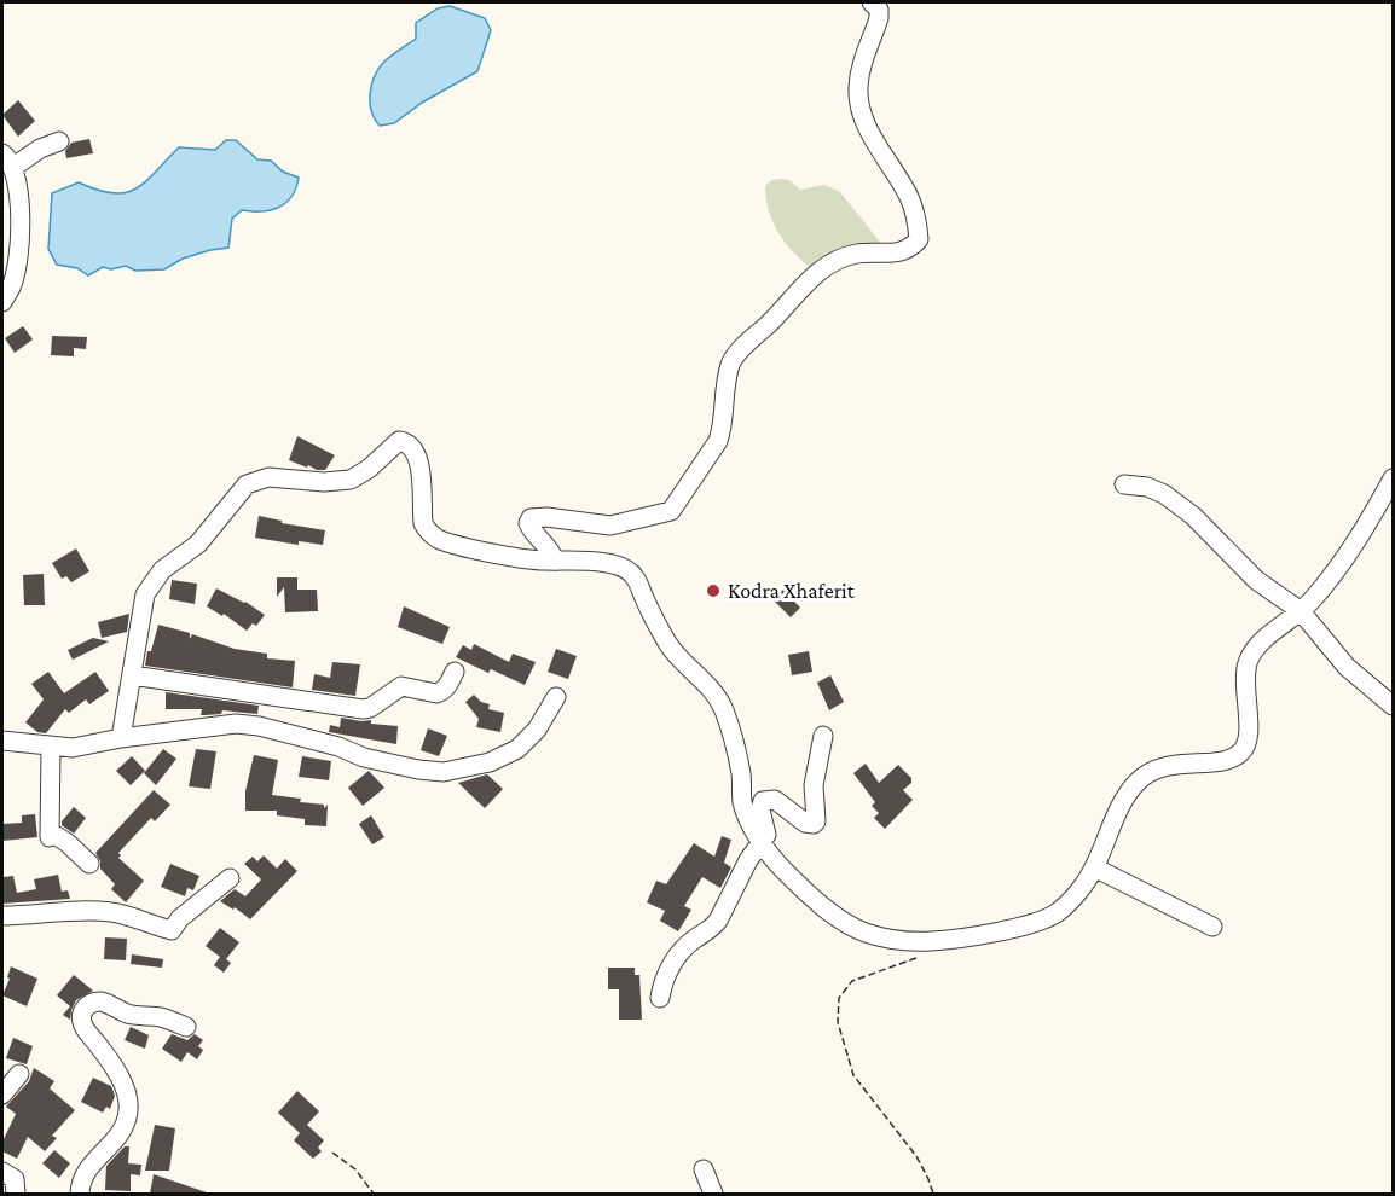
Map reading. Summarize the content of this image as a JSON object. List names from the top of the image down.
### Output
{
  "places": ["Kodra Xhaferit"]
}
